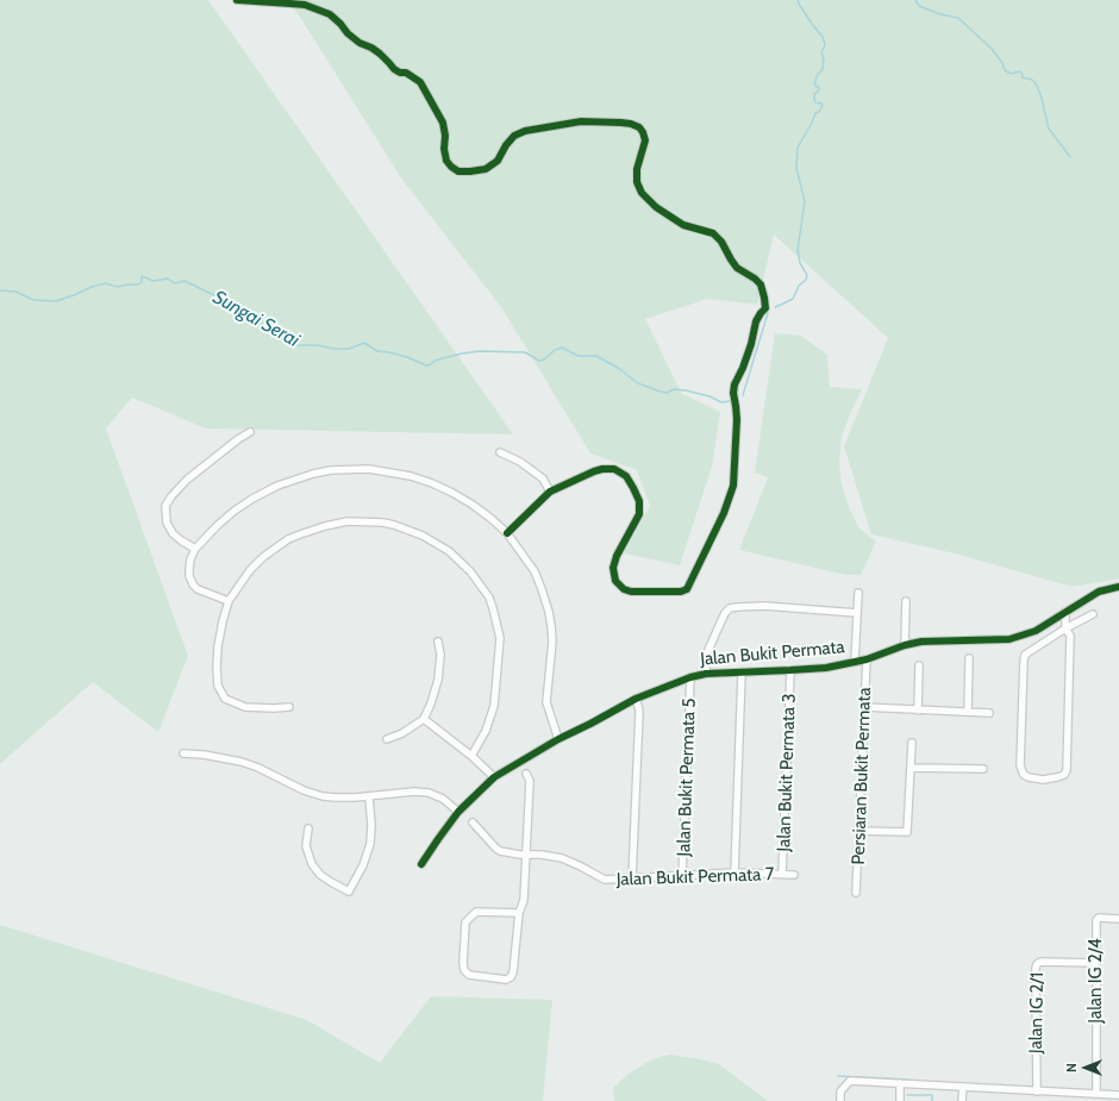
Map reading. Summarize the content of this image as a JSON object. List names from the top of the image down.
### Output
{
  "streets": {
    "street": [
      "Jalan Bukit Permata",
      "Jalan Bukit Permata 3",
      "Persiaran Bukit Permata",
      "Jalan Bukit Permata 5",
      "Jalan Bukit Permata 7",
      "Jalan IG 2/4",
      "Jalan IG 2/1"
    ]
  },
  "crossings": [
    ["Jalan Bukit Permata", "Jalan Bukit Permata 3"],
    ["Jalan Bukit Permata", "Persiaran Bukit Permata"],
    ["Jalan Bukit Permata", "Jalan Bukit Permata 5"],
    ["Jalan Bukit Permata 3", "Jalan Bukit Permata 7"],
    ["Jalan Bukit Permata 5", "Jalan Bukit Permata 7"],
    ["Jalan IG 2/4", "Jalan IG 2/1"]
  ],
  "water": ["Sungai Serai"],
  "north": "left"
}
